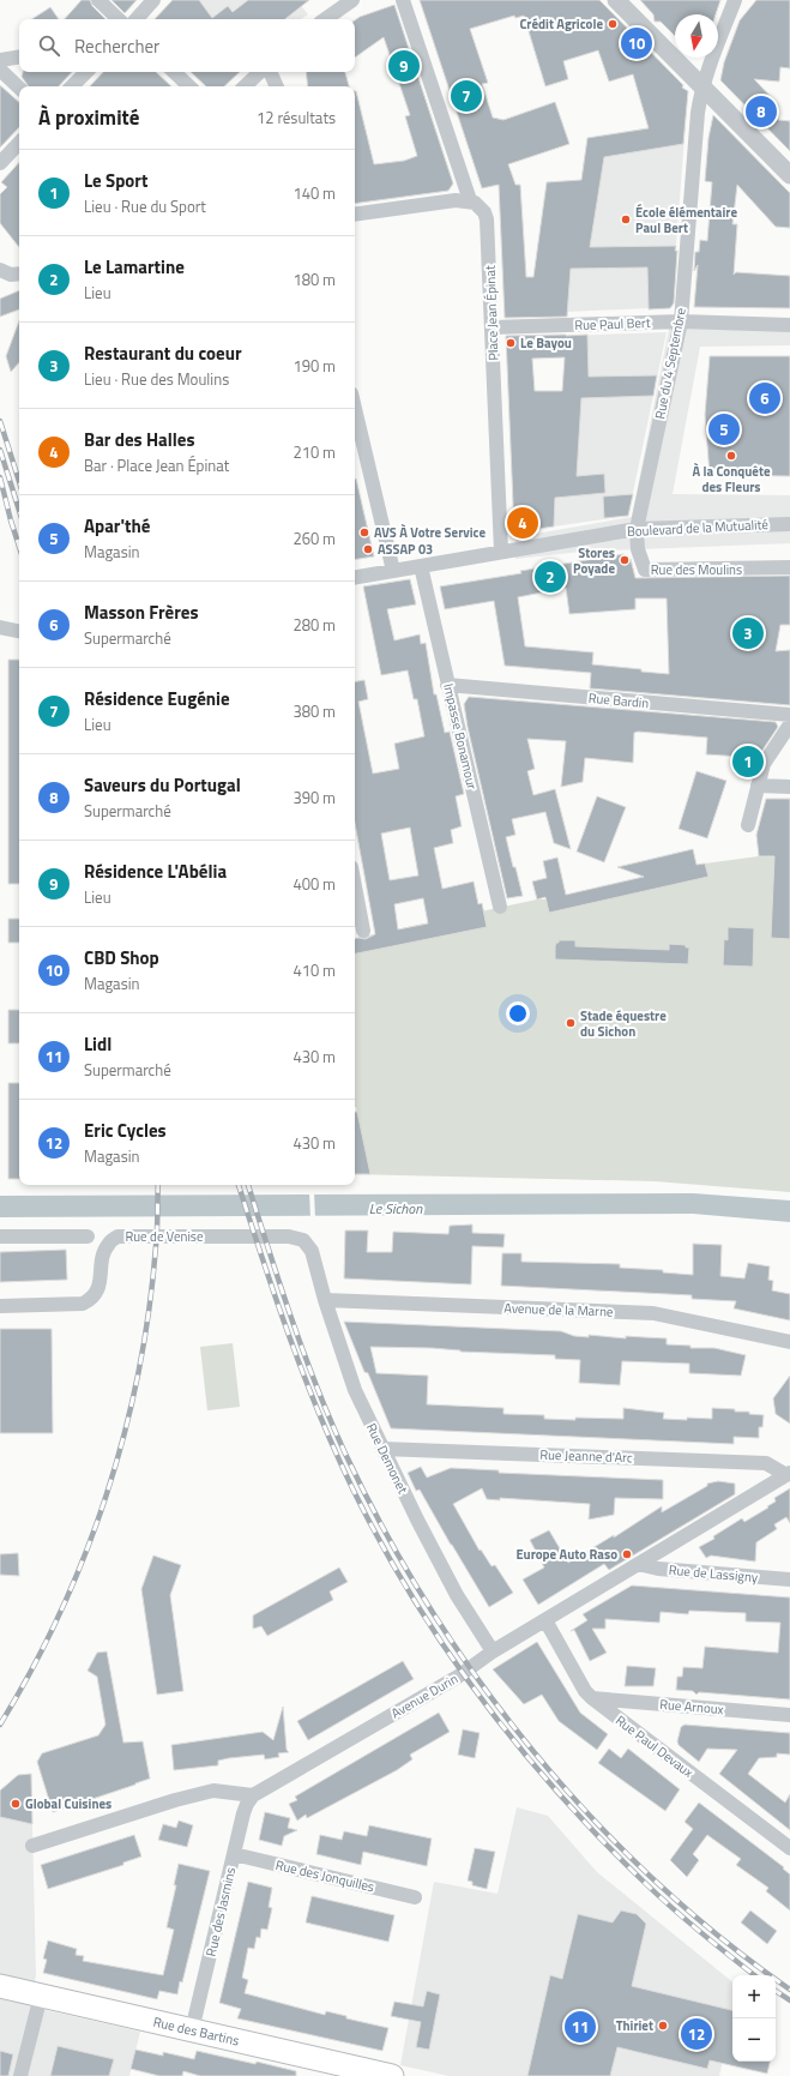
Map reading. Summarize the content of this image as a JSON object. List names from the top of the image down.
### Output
{
  "streets": {
    "main road": ["Rue des Bartins"],
    "street": [
      "Place Jean Épinat",
      "Rue Paul Bert",
      "Rue du 4 Septembre",
      "Boulevard de la Mutualité",
      "Rue des Moulins",
      "Rue Bardin",
      "Impasse Bonamour",
      "Rue de Venise",
      "Avenue de la Marne",
      "Rue Jeanne d'Arc",
      "Rue Demonet",
      "Rue de Lassigny",
      "Avenue Durin",
      "Rue Arnoux",
      "Rue Paul Devaux",
      "Rue des Jonquilles",
      "Rue des Jasmins"
    ]
  },
  "crossings": [
    ["Place Jean Épinat", "Rue Paul Bert"],
    ["Place Jean Épinat", "Boulevard de la Mutualité"],
    ["Rue Paul Bert", "Rue du 4 Septembre"],
    ["Rue du 4 Septembre", "Boulevard de la Mutualité"],
    ["Rue du 4 Septembre", "Rue des Moulins"],
    ["Boulevard de la Mutualité", "Rue des Moulins"],
    ["Boulevard de la Mutualité", "Impasse Bonamour"],
    ["Rue Bardin", "Impasse Bonamour"],
    ["Rue de Venise", "Rue Demonet"],
    ["Avenue de la Marne", "Rue Demonet"],
    ["Rue Jeanne d'Arc", "Rue Demonet"],
    ["Rue Jeanne d'Arc", "Avenue Durin"],
    ["Rue Demonet", "Avenue Durin"],
    ["Rue de Lassigny", "Avenue Durin"],
    ["Avenue Durin", "Rue Paul Devaux"],
    ["Avenue Durin", "Rue des Jasmins"],
    ["Rue Arnoux", "Rue Paul Devaux"],
    ["Rue des Jonquilles", "Rue des Jasmins"],
    ["Rue des Jasmins", "Rue des Bartins"]
  ],
  "water": ["Le Sichon"],
  "places": [
    "Crédit Agricole",
    "École élémentaire Paul Bert",
    "Le Bayou",
    "À la Conquête des Fleurs",
    "AVS À Votre Service",
    "ASSAP 03",
    "Stores Poyade",
    "Stade équestre du Sichon",
    "Europe Auto Raso",
    "Global Cuisines",
    "Thiriet"
  ],
  "north": "bottom",
  "page": {
    "search": "Rechercher",
    "pins": [
      "10",
      "9",
      "7",
      "8",
      "6",
      "5",
      "4",
      "2",
      "3",
      "1",
      "11",
      "12"
    ],
    "heading": ["À proximité", "12 résultats"],
    "list": [
      {
        "mark": "1",
        "name": "Le Sport",
        "note": "Lieu · Rue du Sport",
        "value": "140 m"
      },
      {
        "mark": "2",
        "name": "Le Lamartine",
        "note": "Lieu",
        "value": "180 m"
      },
      {
        "mark": "3",
        "name": "Restaurant du coeur",
        "note": "Lieu · Rue des Moulins",
        "value": "190 m"
      },
      {
        "mark": "4",
        "name": "Bar des Halles",
        "note": "Bar · Place Jean Épinat",
        "value": "210 m"
      },
      {
        "mark": "5",
        "name": "Apar'thé",
        "note": "Magasin",
        "value": "260 m"
      },
      {
        "mark": "6",
        "name": "Masson Frères",
        "note": "Supermarché",
        "value": "280 m"
      },
      {
        "mark": "7",
        "name": "Résidence Eugénie",
        "note": "Lieu",
        "value": "380 m"
      },
      {
        "mark": "8",
        "name": "Saveurs du Portugal",
        "note": "Supermarché",
        "value": "390 m"
      },
      {
        "mark": "9",
        "name": "Résidence L'Abélia",
        "note": "Lieu",
        "value": "400 m"
      },
      {
        "mark": "10",
        "name": "CBD Shop",
        "note": "Magasin",
        "value": "410 m"
      },
      {
        "mark": "11",
        "name": "Lidl",
        "note": "Supermarché",
        "value": "430 m"
      },
      {
        "mark": "12",
        "name": "Eric Cycles",
        "note": "Magasin",
        "value": "430 m"
      }
    ],
    "map_buttons": ["+", "−"]
  }
}
